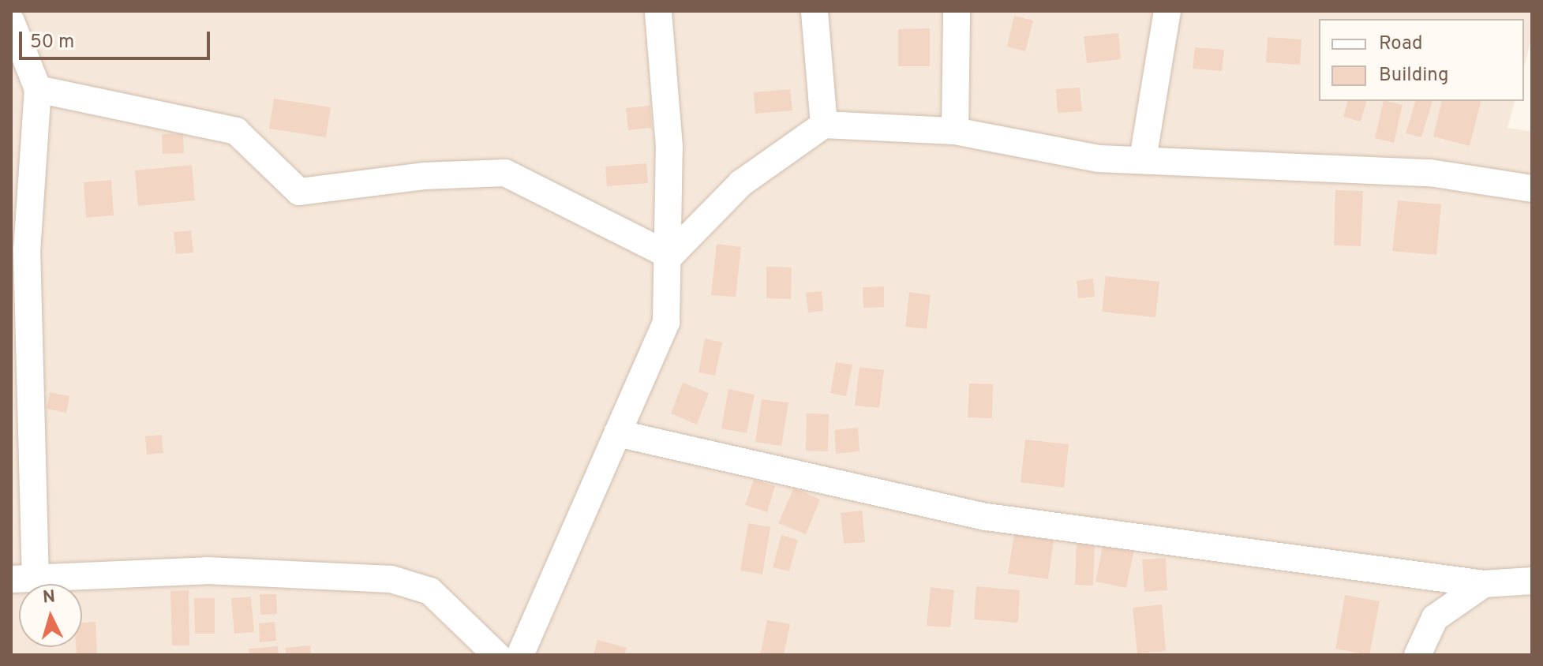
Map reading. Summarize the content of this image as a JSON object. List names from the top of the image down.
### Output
{
  "legend": ["Road", "Building"],
  "scale_bar": "50 m",
  "north": "top"
}
